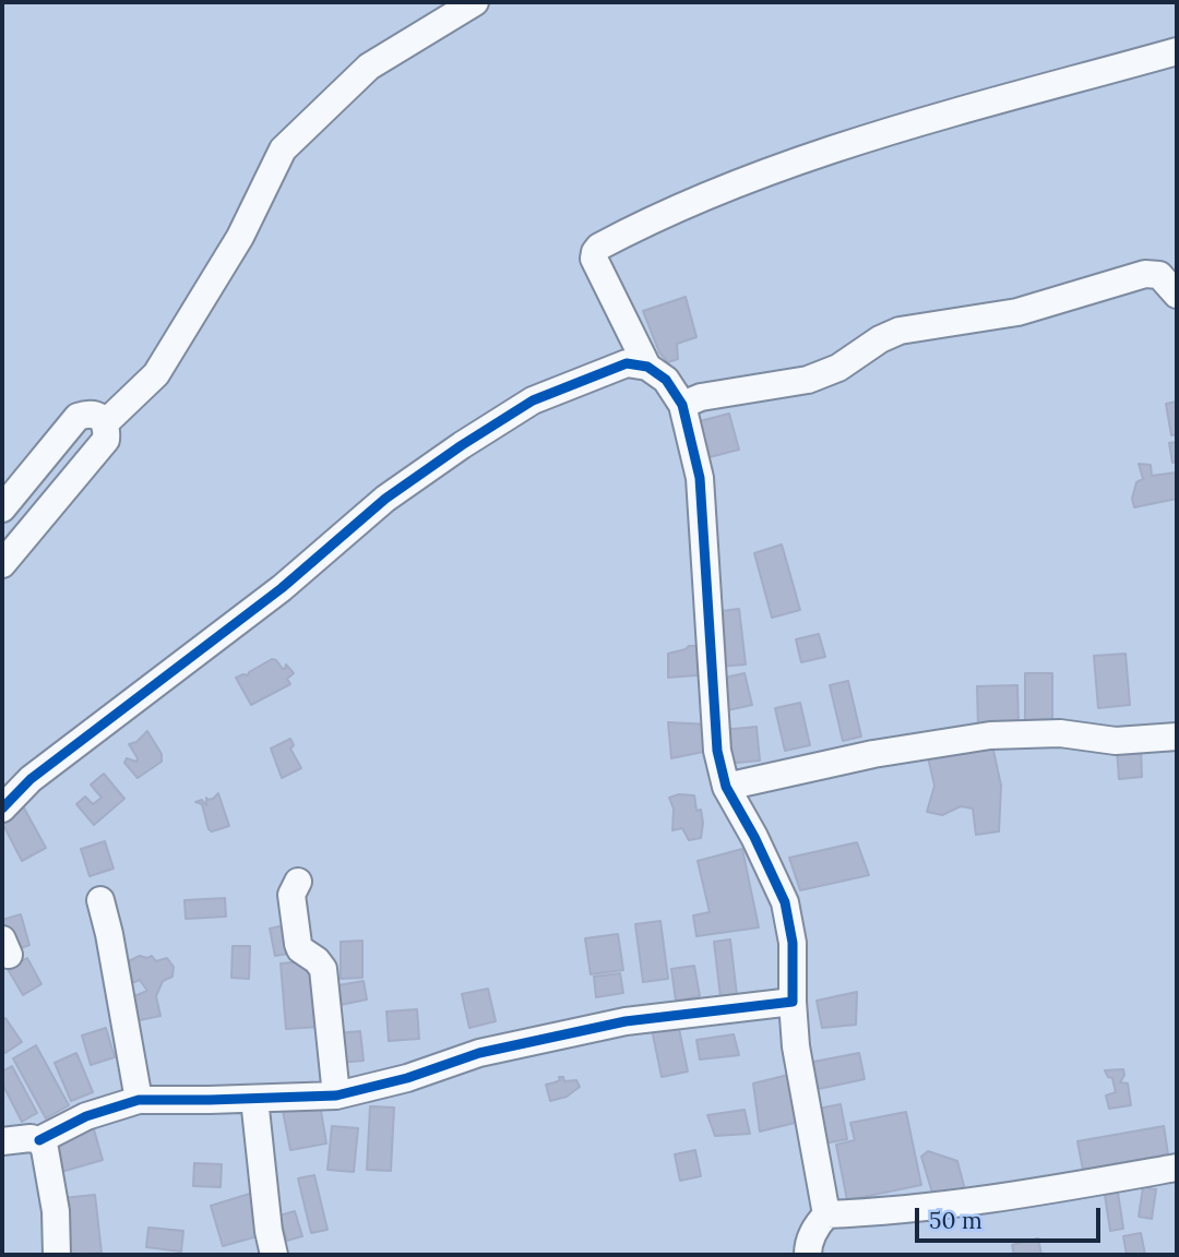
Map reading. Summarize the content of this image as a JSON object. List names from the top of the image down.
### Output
{
  "scale_bar": "50 m"
}
